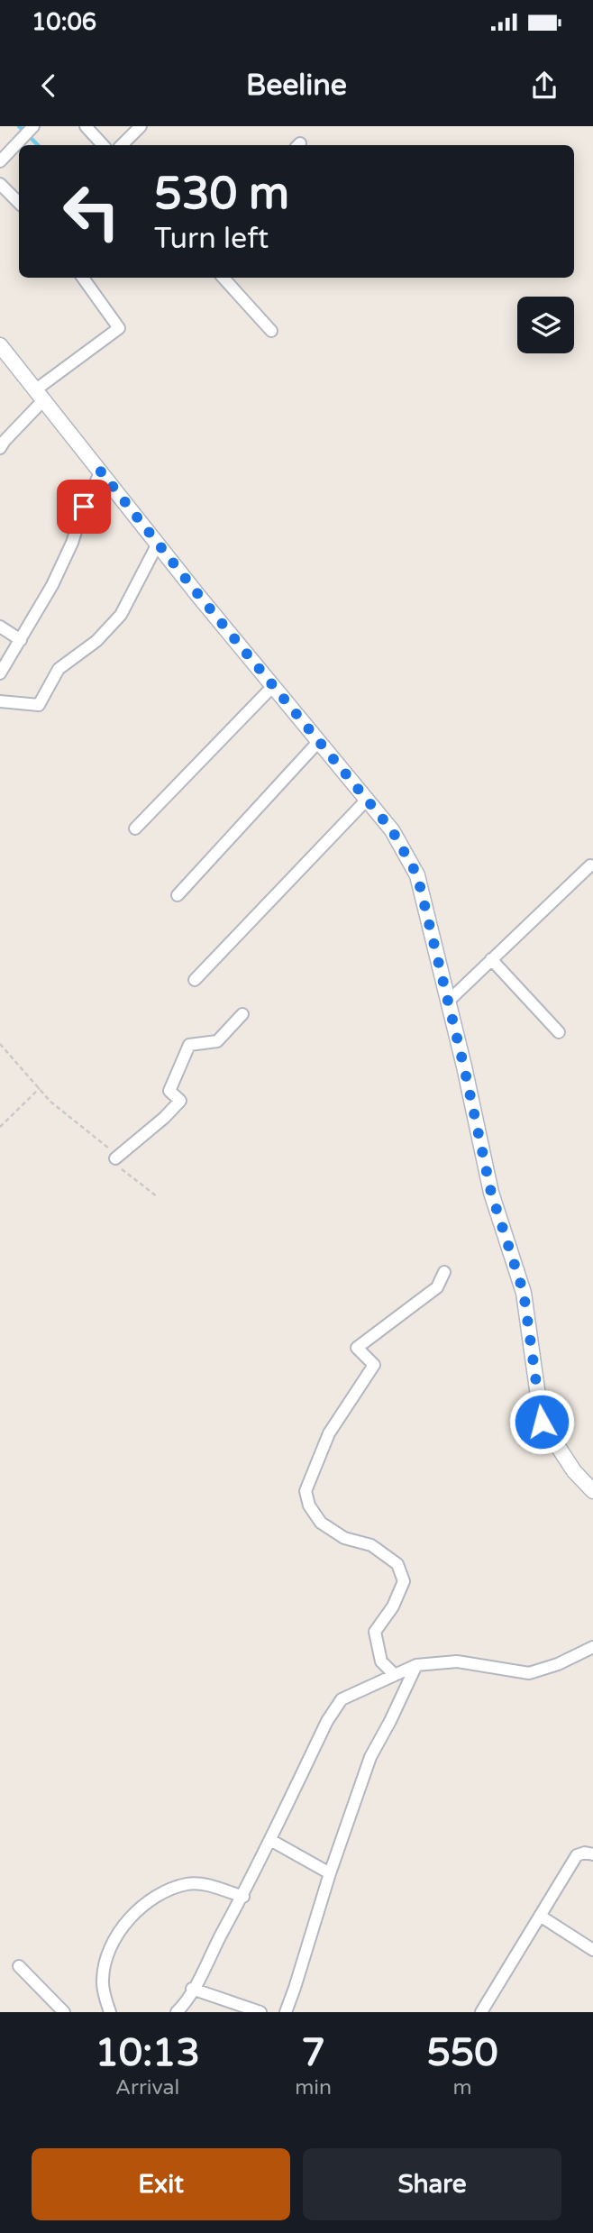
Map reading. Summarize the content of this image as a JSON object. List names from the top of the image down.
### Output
{
  "page": {
    "status": "10:06",
    "header": "Beeline",
    "turn": ["530 m", "Turn left"],
    "eta": [
      "10:13",
      "Arrival",
      "7",
      "min",
      "550",
      "m"
    ],
    "buttons": ["Exit", "Share"]
  }
}
